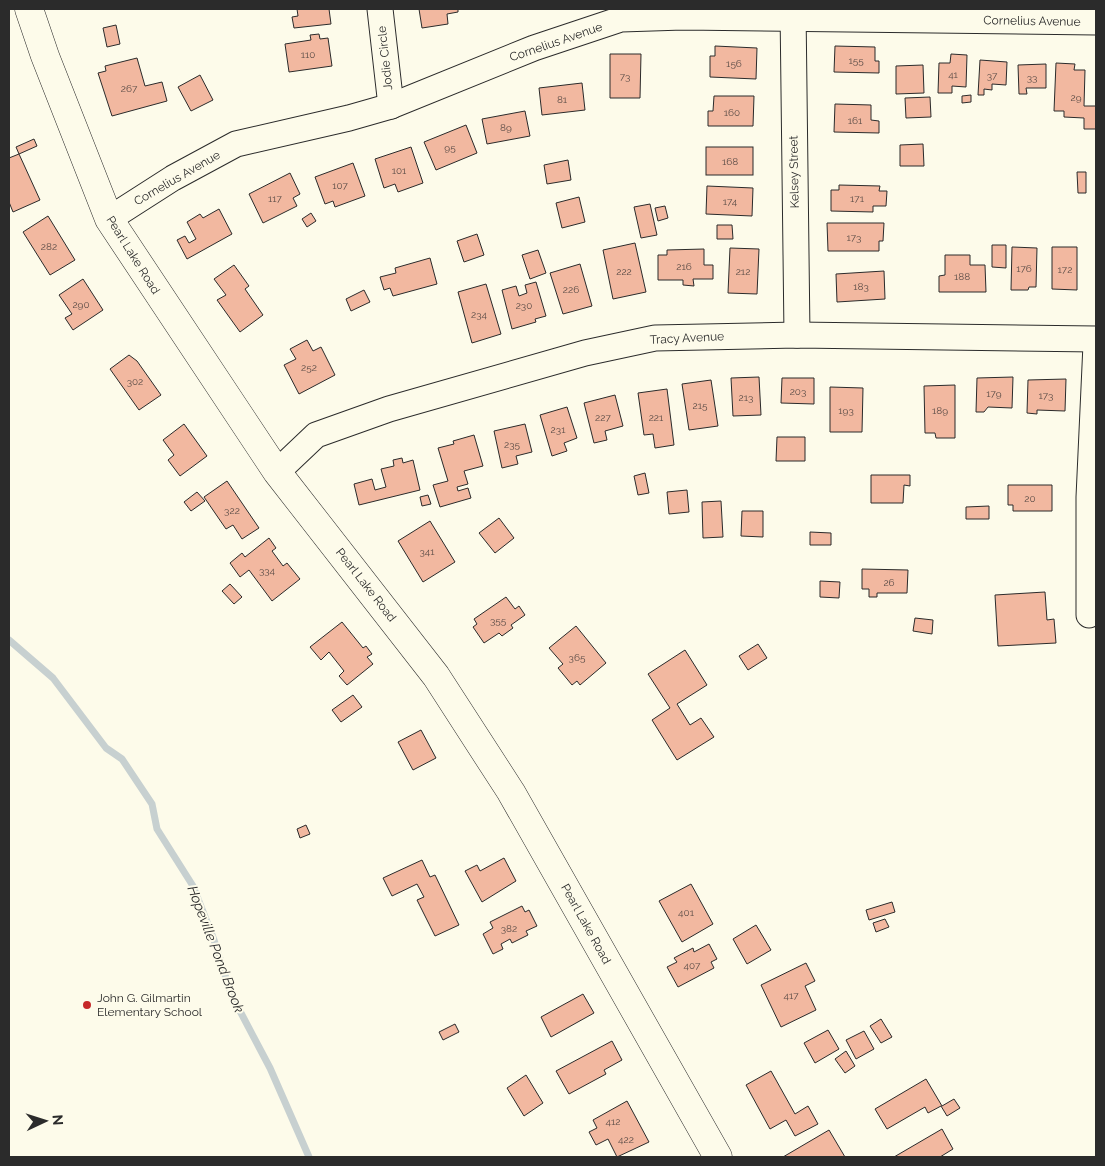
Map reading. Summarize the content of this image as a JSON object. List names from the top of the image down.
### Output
{
  "streets": {
    "main road": ["Pearl Lake Road"],
    "street": [
      "Cornelius Avenue",
      "Jodie Circle",
      "Kelsey Street",
      "Tracy Avenue"
    ]
  },
  "crossings": [
    ["Cornelius Avenue", "Jodie Circle"],
    ["Cornelius Avenue", "Kelsey Street"],
    ["Cornelius Avenue", "Pearl Lake Road"],
    ["Kelsey Street", "Tracy Avenue"],
    ["Pearl Lake Road", "Tracy Avenue"]
  ],
  "water": ["Hopeville Pond Brook"],
  "places": ["John G. Gilmartin Elementary School"],
  "house_numbers": [
    "110",
    "155",
    "156",
    "41",
    "37",
    "73",
    "33",
    "267",
    "29",
    "81",
    "160",
    "161",
    "89",
    "95",
    "168",
    "101",
    "107",
    "117",
    "171",
    "174",
    "173",
    "282",
    "216",
    "176",
    "172",
    "222",
    "212",
    "188",
    "183",
    "226",
    "290",
    "230",
    "234",
    "252",
    "302",
    "203",
    "179",
    "173",
    "213",
    "215",
    "193",
    "189",
    "227",
    "221",
    "231",
    "235",
    "20",
    "322",
    "341",
    "334",
    "26",
    "355",
    "365",
    "401",
    "382",
    "407",
    "417",
    "412",
    "422"
  ],
  "north": "right"
}
